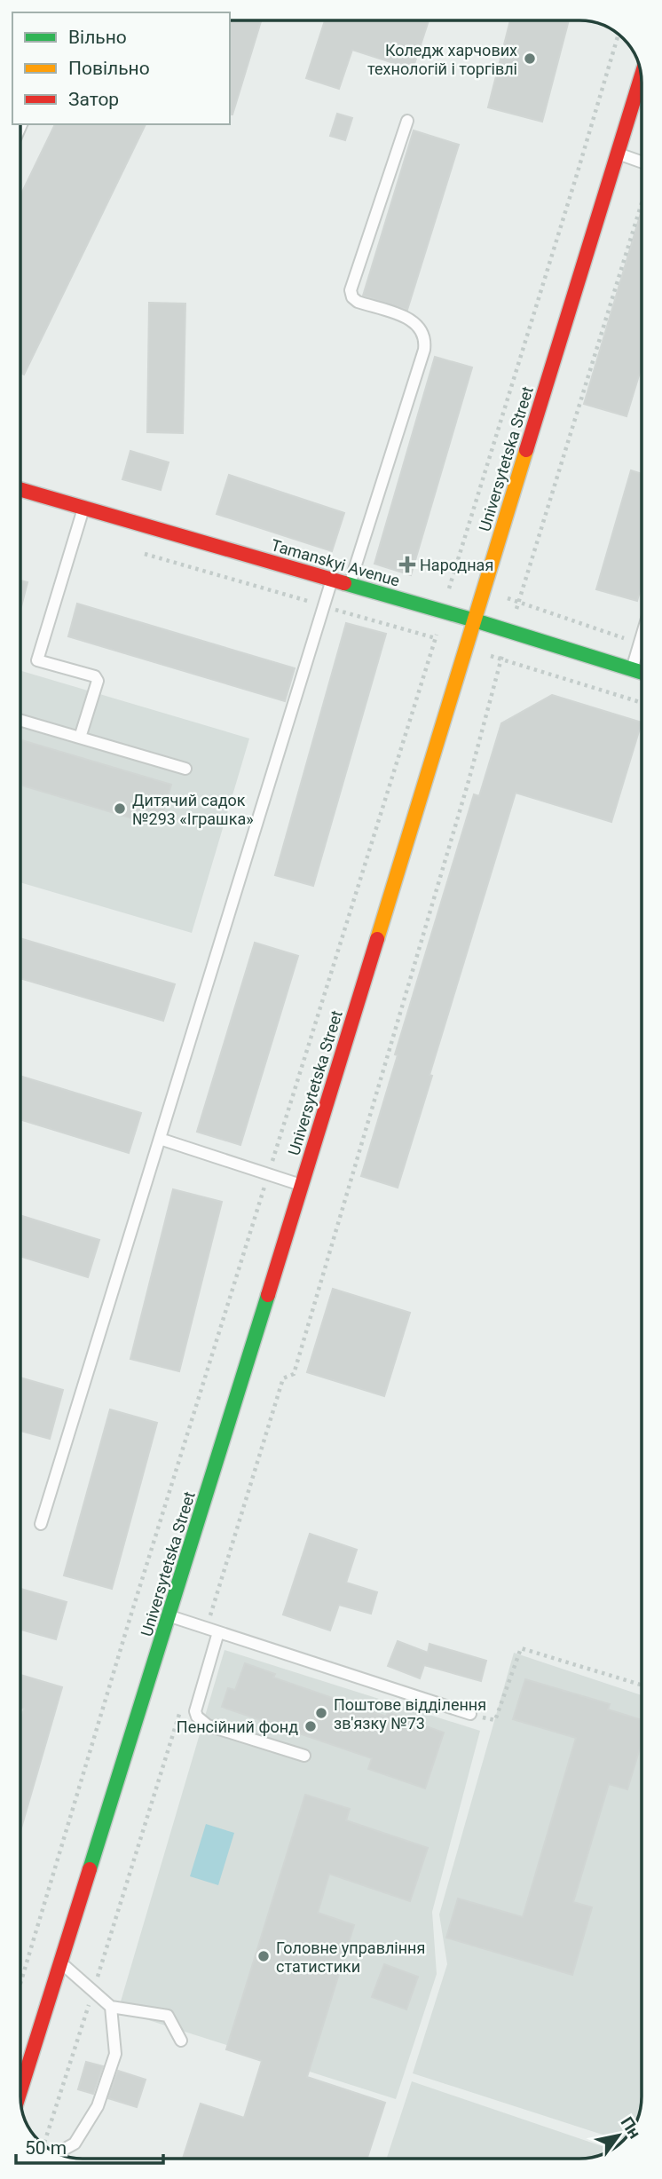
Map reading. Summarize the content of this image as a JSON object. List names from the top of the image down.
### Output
{
  "streets": {
    "main road": ["Universytetska Street", "Tamanskyi Avenue"]
  },
  "crossings": [
    ["Universytetska Street", "Tamanskyi Avenue"]
  ],
  "places": {
    "other": [
      "Коледж харчових технологій і торгівлі",
      "Дитячий садок №293 «Іграшка»",
      "Поштове відділення зв'язку №73",
      "Пенсійний фонд",
      "Головне управління статистики"
    ],
    "health": ["Народная"]
  },
  "legend": ["Вільно", "Повільно", "Затор"],
  "scale_bar": "50 m",
  "north": "top right"
}
